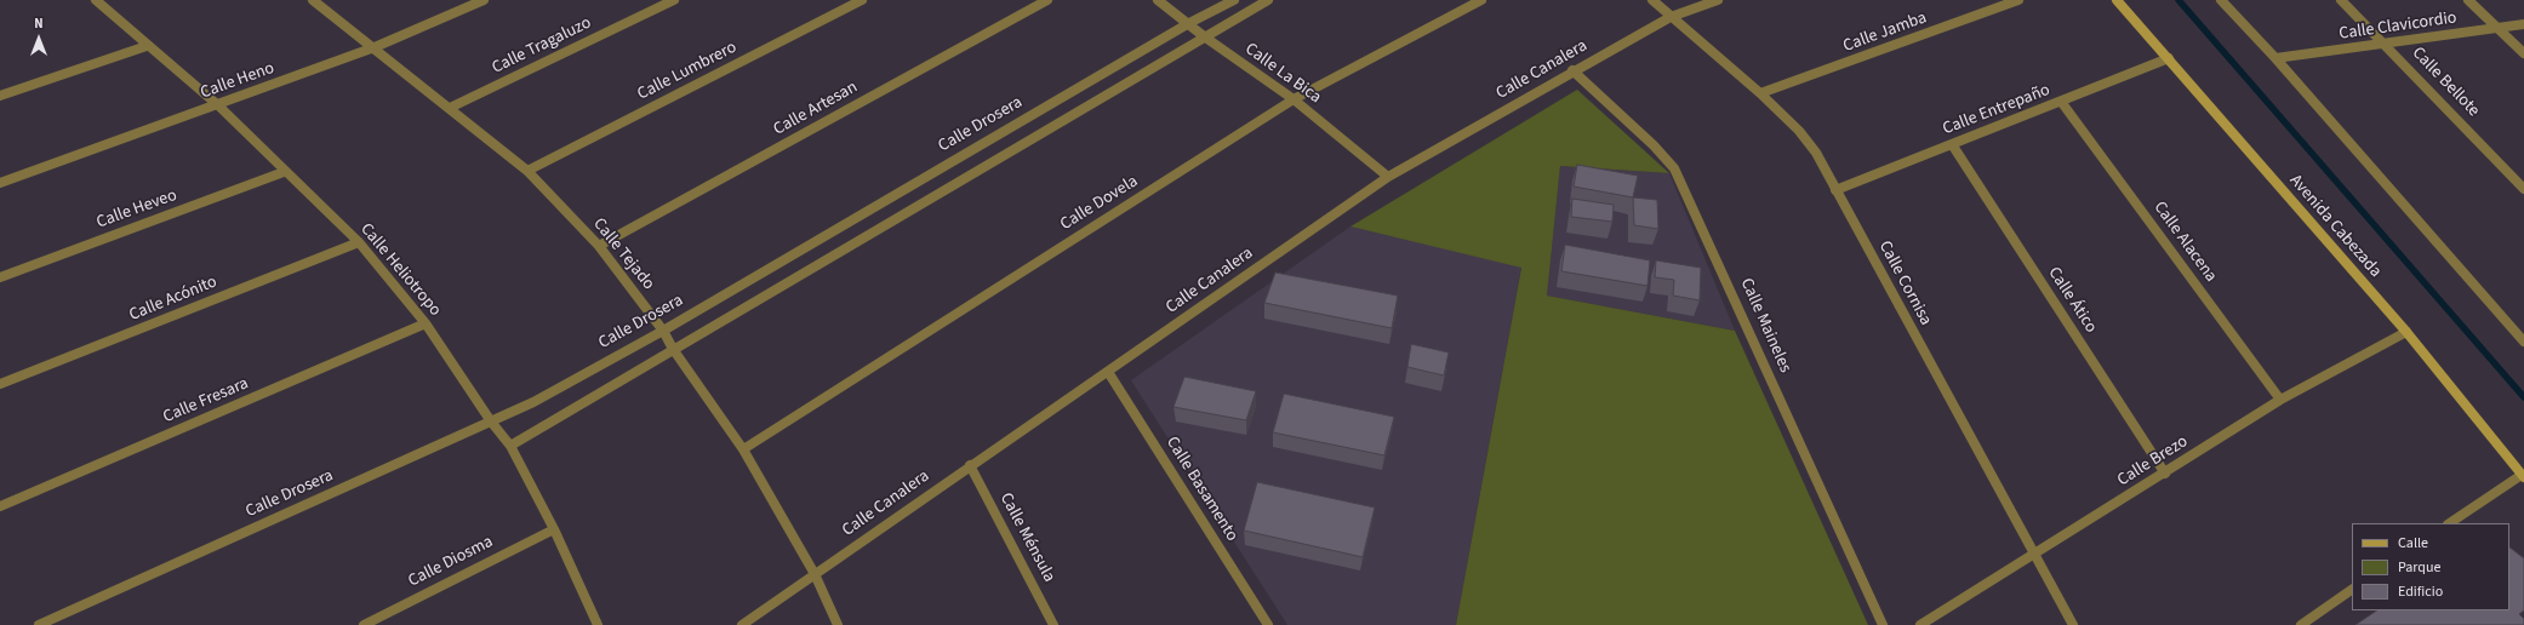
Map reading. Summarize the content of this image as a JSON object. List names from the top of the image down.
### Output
{
  "streets": {
    "main road": ["Avenida Cabezada"],
    "street": [
      "Calle Clavicordio",
      "Calle Jamba",
      "Calle Tragaluzo",
      "Calle Canalera",
      "Calle Lumbrero",
      "Calle La Bica",
      "Calle Heno",
      "Calle Bellote",
      "Calle Artesan",
      "Calle Entrepaño",
      "Calle Drosera",
      "Calle Dovela",
      "Calle Heveo",
      "Calle Alacena",
      "Calle Tejado",
      "Calle Heliotropo",
      "Calle Cornisa",
      "Calle Acónito",
      "Calle Ático",
      "Calle Maineles",
      "Calle Fresara",
      "Calle Brezo",
      "Calle Basamento",
      "Calle Ménsula",
      "Calle Diosma"
    ]
  },
  "crossings": [
    ["Calle Clavicordio", "Calle Bellote"],
    ["Calle Jamba", "Calle Cornisa"],
    ["Calle Tragaluzo", "Calle Tejado"],
    ["Calle Canalera", "Calle La Bica"],
    ["Calle Canalera", "Calle Tejado"],
    ["Calle Canalera", "Calle Cornisa"],
    ["Calle Canalera", "Calle Maineles"],
    ["Calle Canalera", "Calle Basamento"],
    ["Calle Canalera", "Calle Ménsula"],
    ["Calle Lumbrero", "Calle Tejado"],
    ["Calle La Bica", "Calle Drosera"],
    ["Calle La Bica", "Calle Dovela"],
    ["Calle Heno", "Calle Tejado"],
    ["Calle Heno", "Calle Heliotropo"],
    ["Calle Artesan", "Calle Tejado"],
    ["Calle Entrepaño", "Avenida Cabezada"],
    ["Calle Entrepaño", "Calle Alacena"],
    ["Calle Entrepaño", "Calle Cornisa"],
    ["Calle Entrepaño", "Calle Ático"],
    ["Calle Drosera", "Calle Tejado"],
    ["Calle Drosera", "Calle Heliotropo"],
    ["Calle Dovela", "Calle Tejado"],
    ["Calle Heveo", "Calle Heliotropo"],
    ["Avenida Cabezada", "Calle Brezo"],
    ["Calle Alacena", "Calle Brezo"],
    ["Calle Heliotropo", "Calle Acónito"],
    ["Calle Heliotropo", "Calle Fresara"],
    ["Calle Heliotropo", "Calle Diosma"],
    ["Calle Cornisa", "Calle Brezo"],
    ["Calle Ático", "Calle Brezo"]
  ],
  "legend": ["Calle", "Parque", "Edificio"],
  "north": "top"
}
